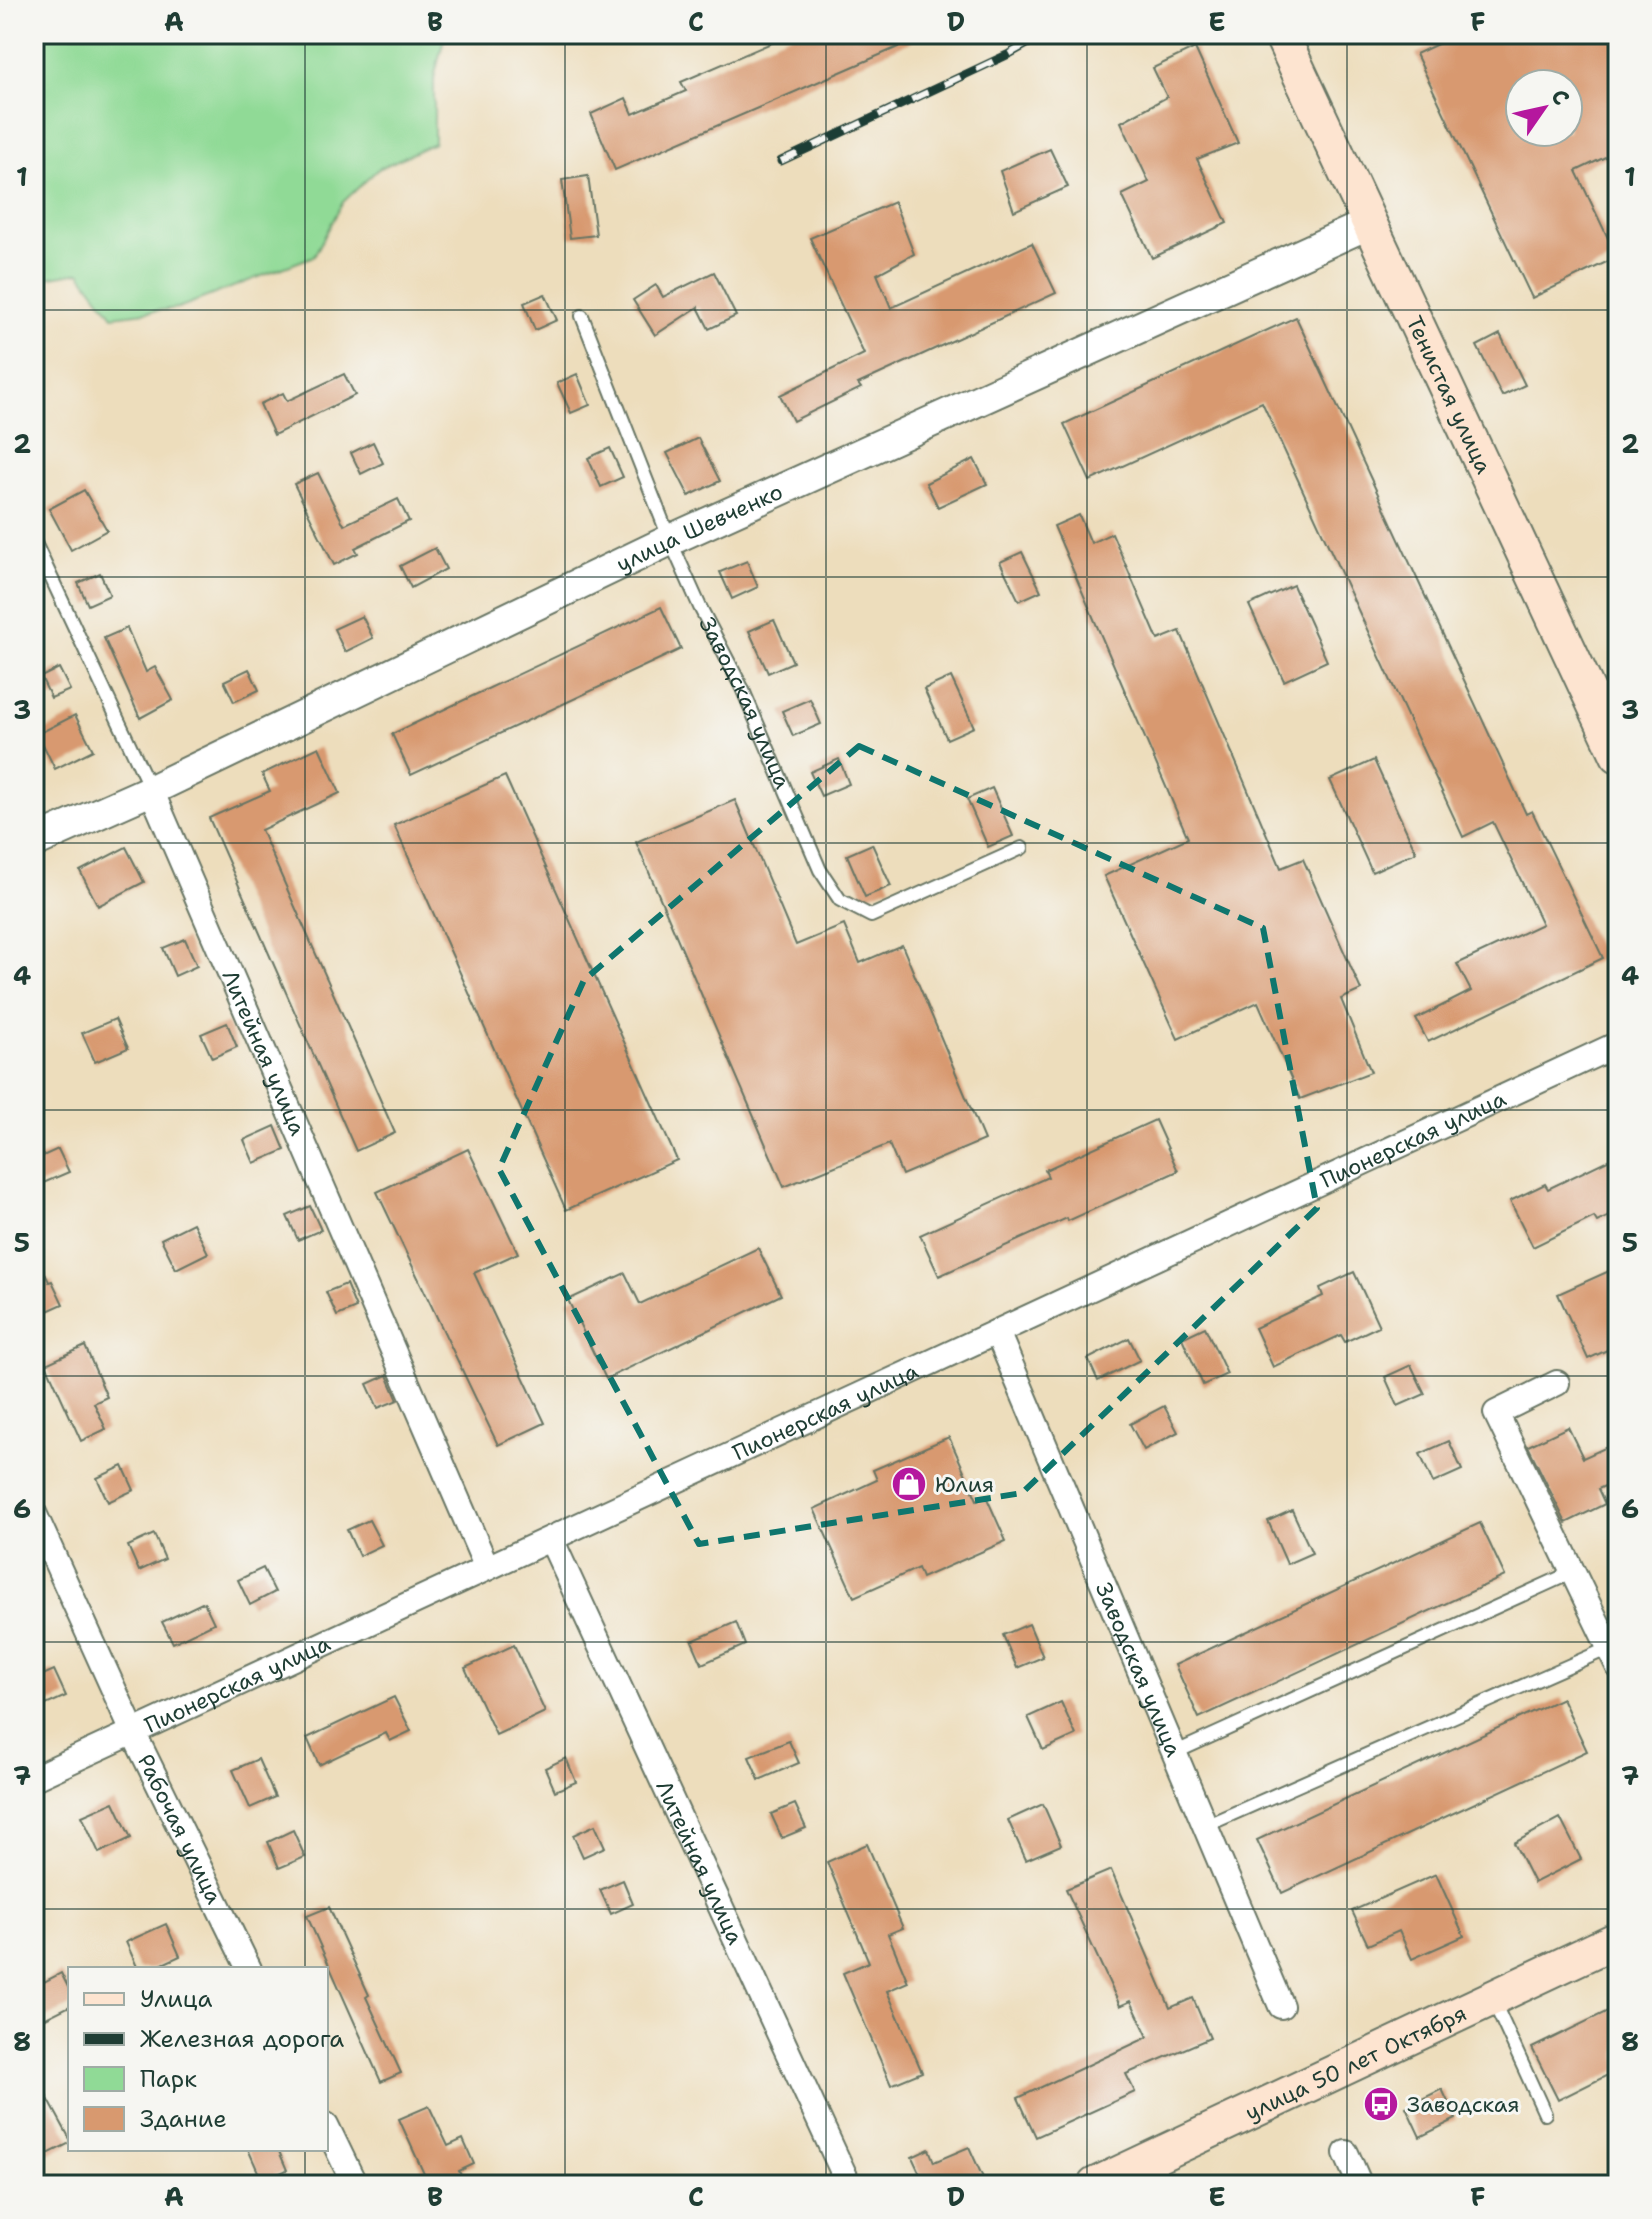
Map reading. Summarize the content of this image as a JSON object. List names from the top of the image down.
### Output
{
  "streets": {
    "main road": ["Тенистая улица", "улица 50 лет Октября"],
    "street": [
      "улица Шевченко",
      "Заводская улица",
      "Литейная улица",
      "Пионерская улица",
      "Рабочая улица"
    ]
  },
  "crossings": [
    ["Тенистая улица", "улица Шевченко"],
    ["улица Шевченко", "Заводская улица"],
    ["улица Шевченко", "Литейная улица"],
    ["Заводская улица", "Пионерская улица"],
    ["Литейная улица", "Пионерская улица"],
    ["Пионерская улица", "Рабочая улица"]
  ],
  "places": {
    "shop": ["Юлия"],
    "bus stop": ["Заводская"]
  },
  "legend": [
    "Улица",
    "Железная дорога",
    "Парк",
    "Здание"
  ],
  "north": "top right",
  "grid": {
    "columns": [
      "A",
      "B",
      "C",
      "D",
      "E",
      "F"
    ],
    "rows": [
      "1",
      "2",
      "3",
      "4",
      "5",
      "6",
      "7",
      "8"
    ]
  }
}
